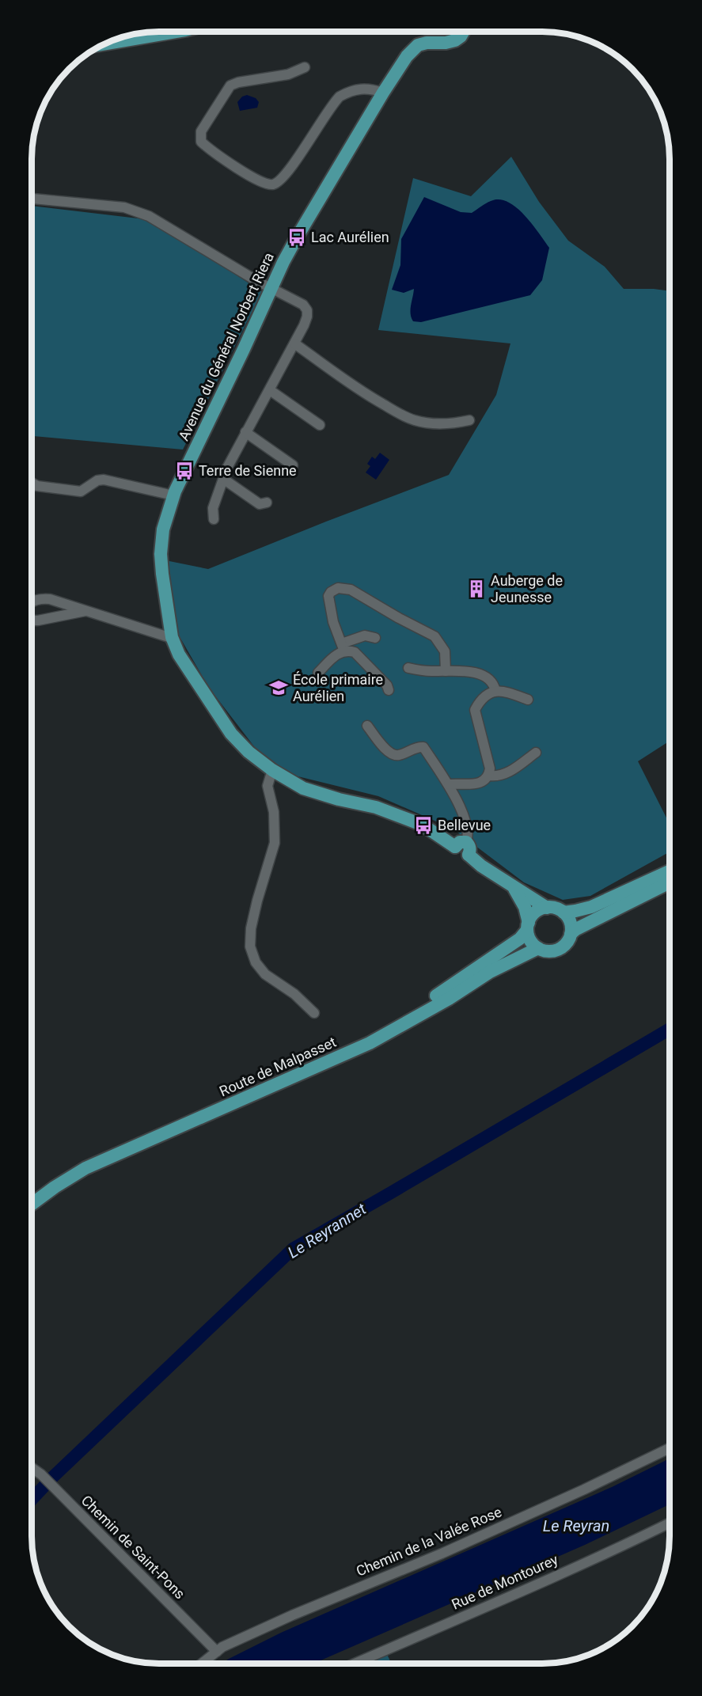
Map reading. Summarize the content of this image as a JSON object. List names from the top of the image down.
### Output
{
  "streets": {
    "main road": ["Avenue du Général Norbert Riera", "Route de Malpasset"],
    "street": ["Chemin de la Valée Rose", "Chemin de Saint-Pons", "Rue de Montourey"]
  },
  "crossings": [
    ["Avenue du Général Norbert Riera", "Route de Malpasset"],
    ["Chemin de la Valée Rose", "Chemin de Saint-Pons"]
  ],
  "water": ["Le Reyrannet", "Le Reyran"],
  "places": {
    "bus stop": ["Lac Aurélien", "Terre de Sienne", "Bellevue"],
    "building": ["Auberge de Jeunesse"],
    "school or university": ["École primaire Aurélien"]
  }
}
